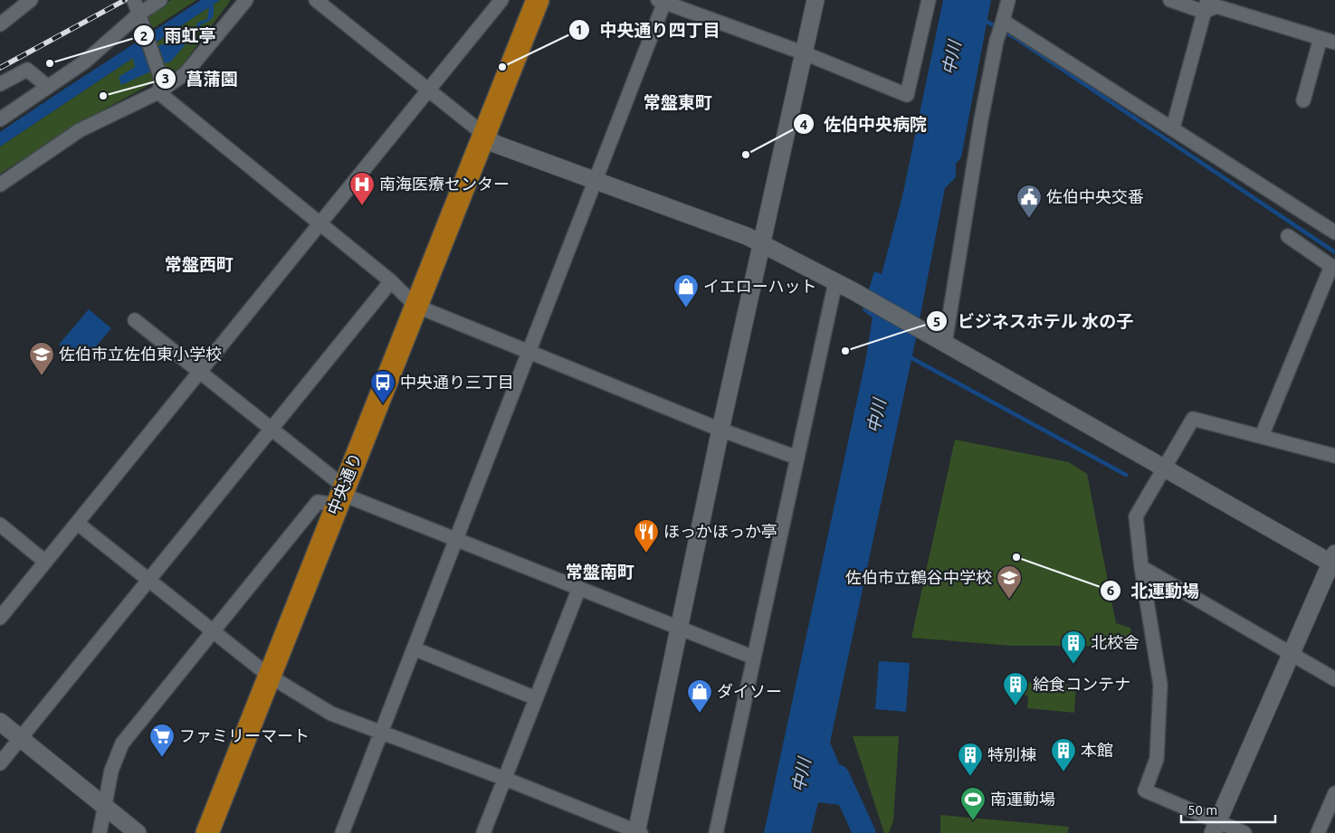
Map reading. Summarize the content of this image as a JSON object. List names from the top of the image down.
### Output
{
  "streets": {
    "highway": ["中央通り"]
  },
  "districts": ["常盤東町", "常盤西町", "常盤南町"],
  "water": ["中川"],
  "places": {
    "other": [
      "雨虹亭",
      "中央通り四丁目",
      "菖蒲園",
      "佐伯中央病院",
      "ビジネスホテル 水の子",
      "北運動場"
    ],
    "hospital": ["南海医療センター"],
    "public building": ["佐伯中央交番"],
    "shop": ["イエローハット", "ダイソー"],
    "school or university": ["佐伯市立佐伯東小学校", "佐伯市立鶴谷中学校"],
    "bus stop": ["中央通り三丁目"],
    "restaurant": ["ほっかほっか亭"],
    "building": [
      "北校舎",
      "給食コンテナ",
      "本館",
      "特別棟"
    ],
    "supermarket": ["ファミリーマート"],
    "sports": ["南運動場"]
  },
  "scale_bar": "50 m"
}
